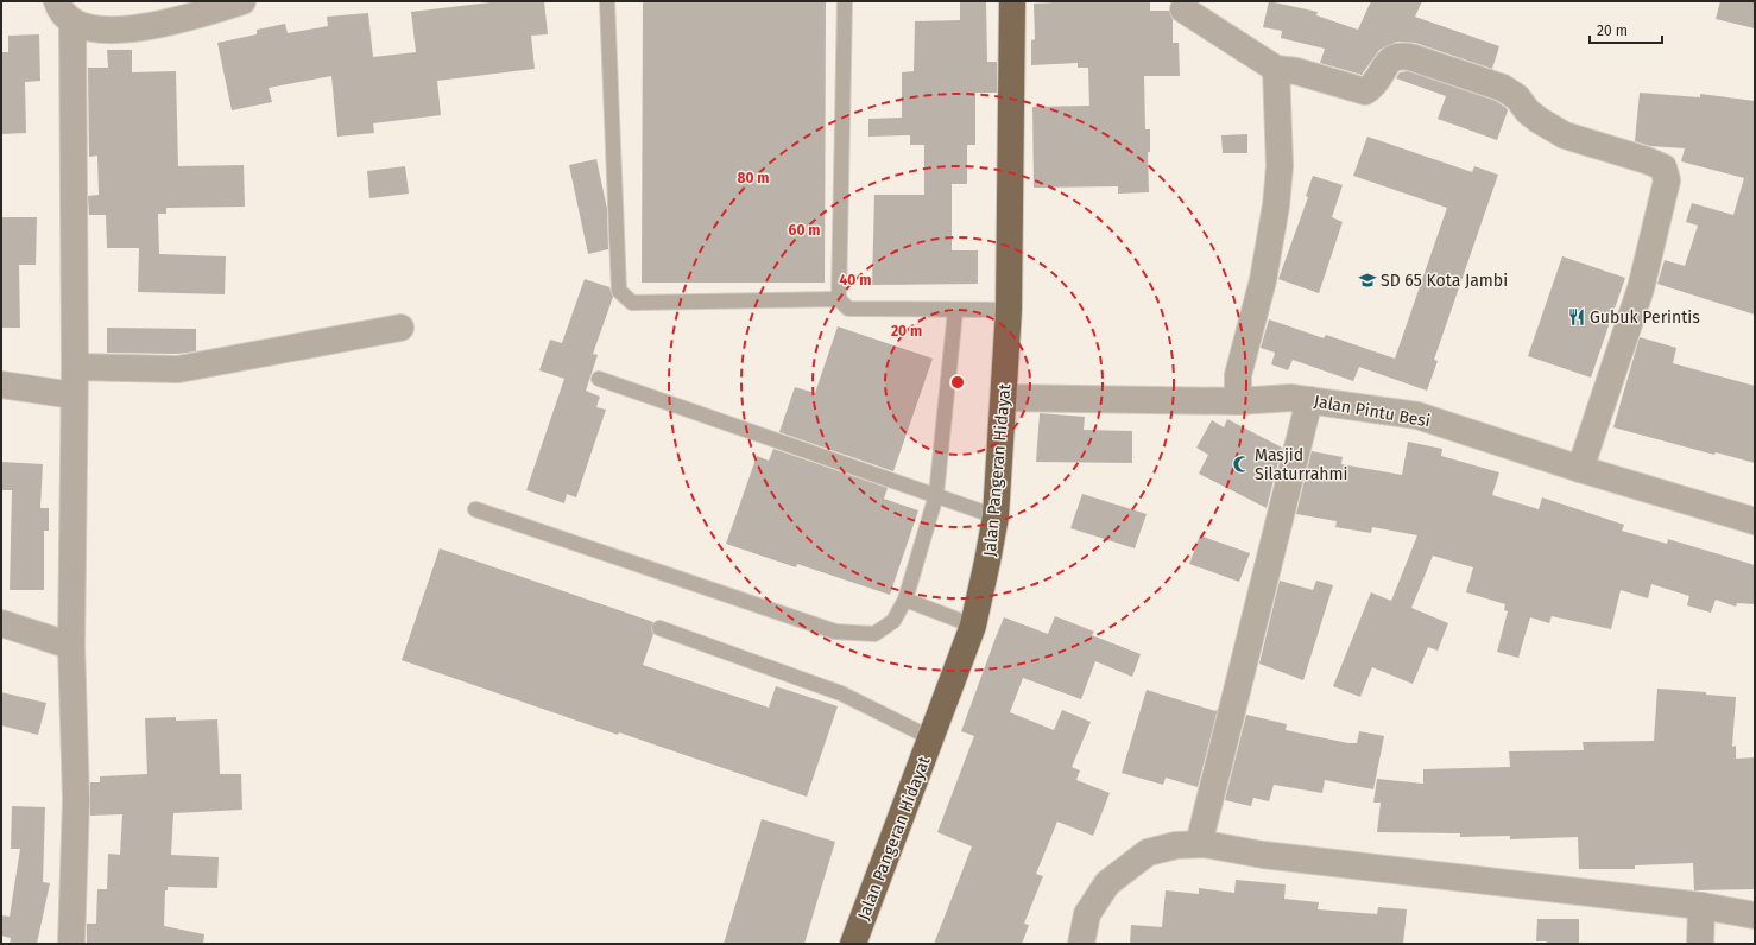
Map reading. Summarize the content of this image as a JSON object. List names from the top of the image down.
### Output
{
  "streets": {
    "highway": ["Jalan Pangeran Hidayat"],
    "street": ["Jalan Pintu Besi"]
  },
  "crossings": [
    ["Jalan Pintu Besi", "Jalan Pangeran Hidayat"]
  ],
  "places": {
    "school or university": ["SD 65 Kota Jambi"],
    "restaurant": ["Gubuk Perintis"],
    "mosque": ["Masjid Silaturrahmi"]
  },
  "scale_bar": "20 m",
  "rings": [
    "80 m",
    "60 m",
    "40 m",
    "20 m"
  ]
}
